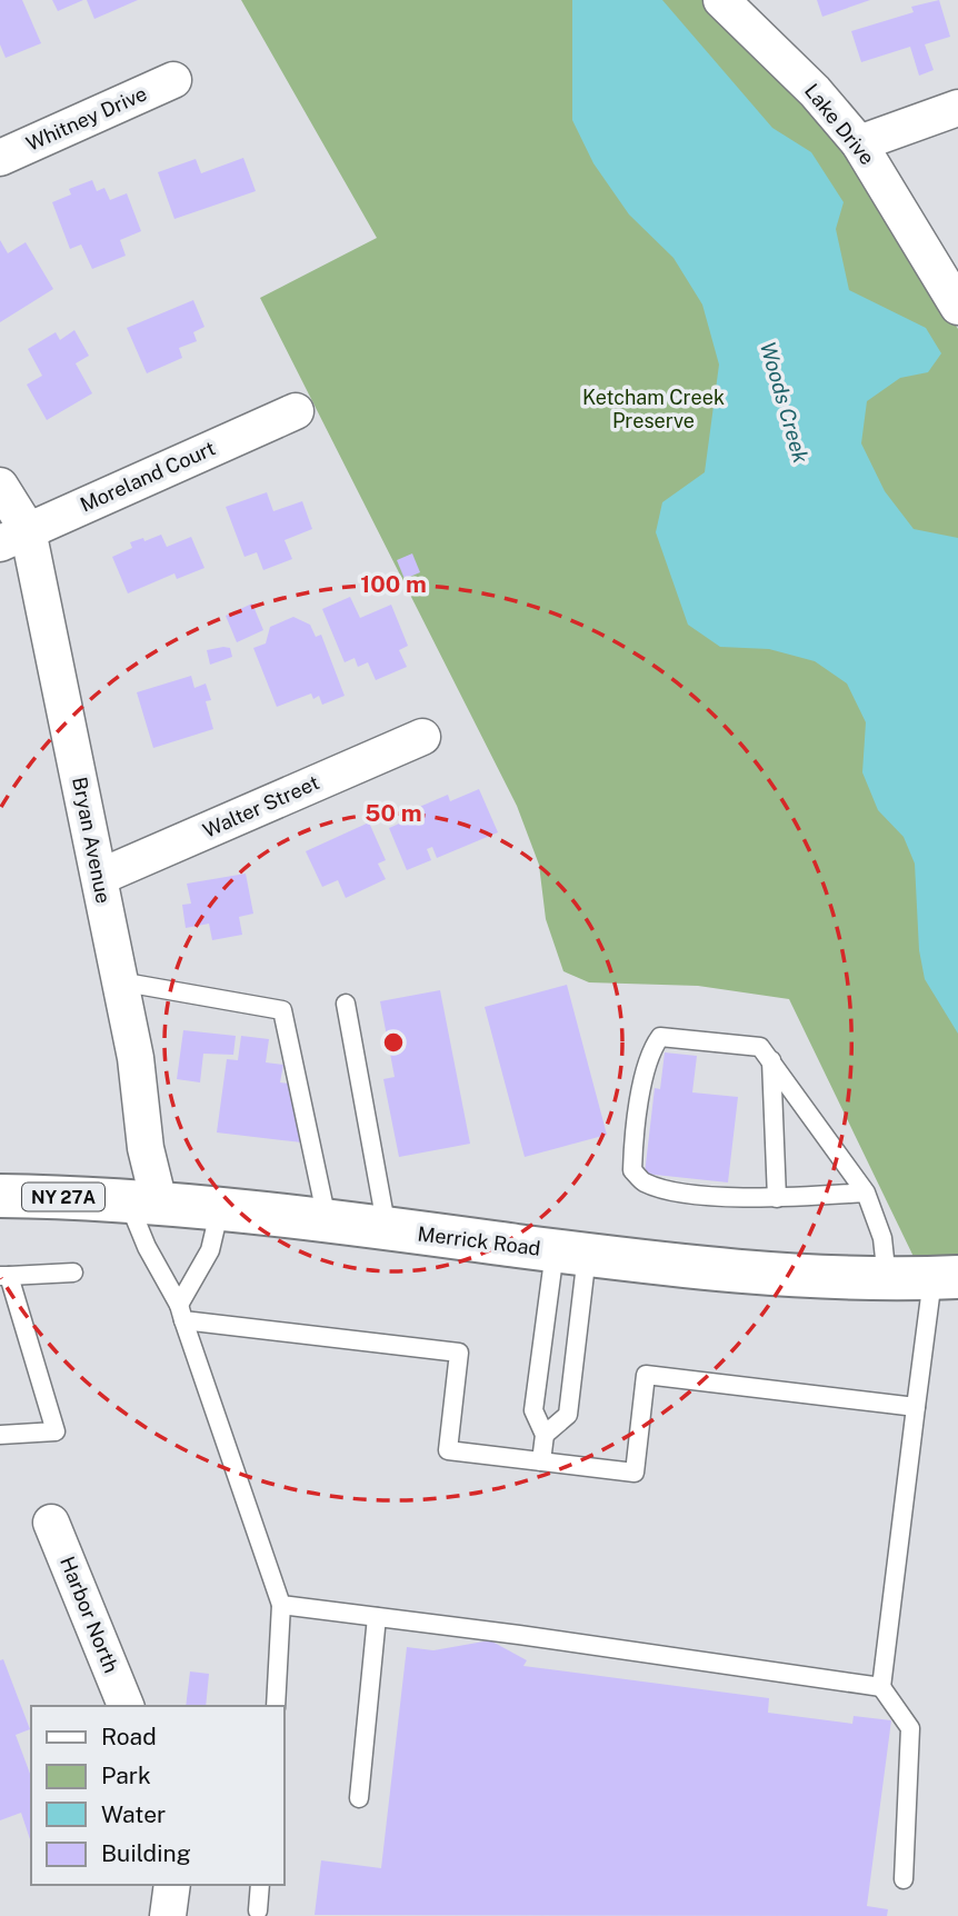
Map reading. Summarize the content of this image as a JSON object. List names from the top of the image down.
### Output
{
  "streets": {
    "main road": ["NY 27A", "Merrick Road"],
    "street": [
      "Whitney Drive",
      "Lake Drive",
      "Moreland Court",
      "Walter Street",
      "Bryan Avenue",
      "Harbor North"
    ]
  },
  "crossings": [
    ["Moreland Court", "Bryan Avenue"],
    ["Walter Street", "Bryan Avenue"],
    ["Bryan Avenue", "Merrick Road"]
  ],
  "water": ["Woods Creek"],
  "parks": ["Ketcham Creek Preserve"],
  "legend": [
    "Road",
    "Park",
    "Water",
    "Building"
  ],
  "rings": ["100 m", "50 m"]
}
